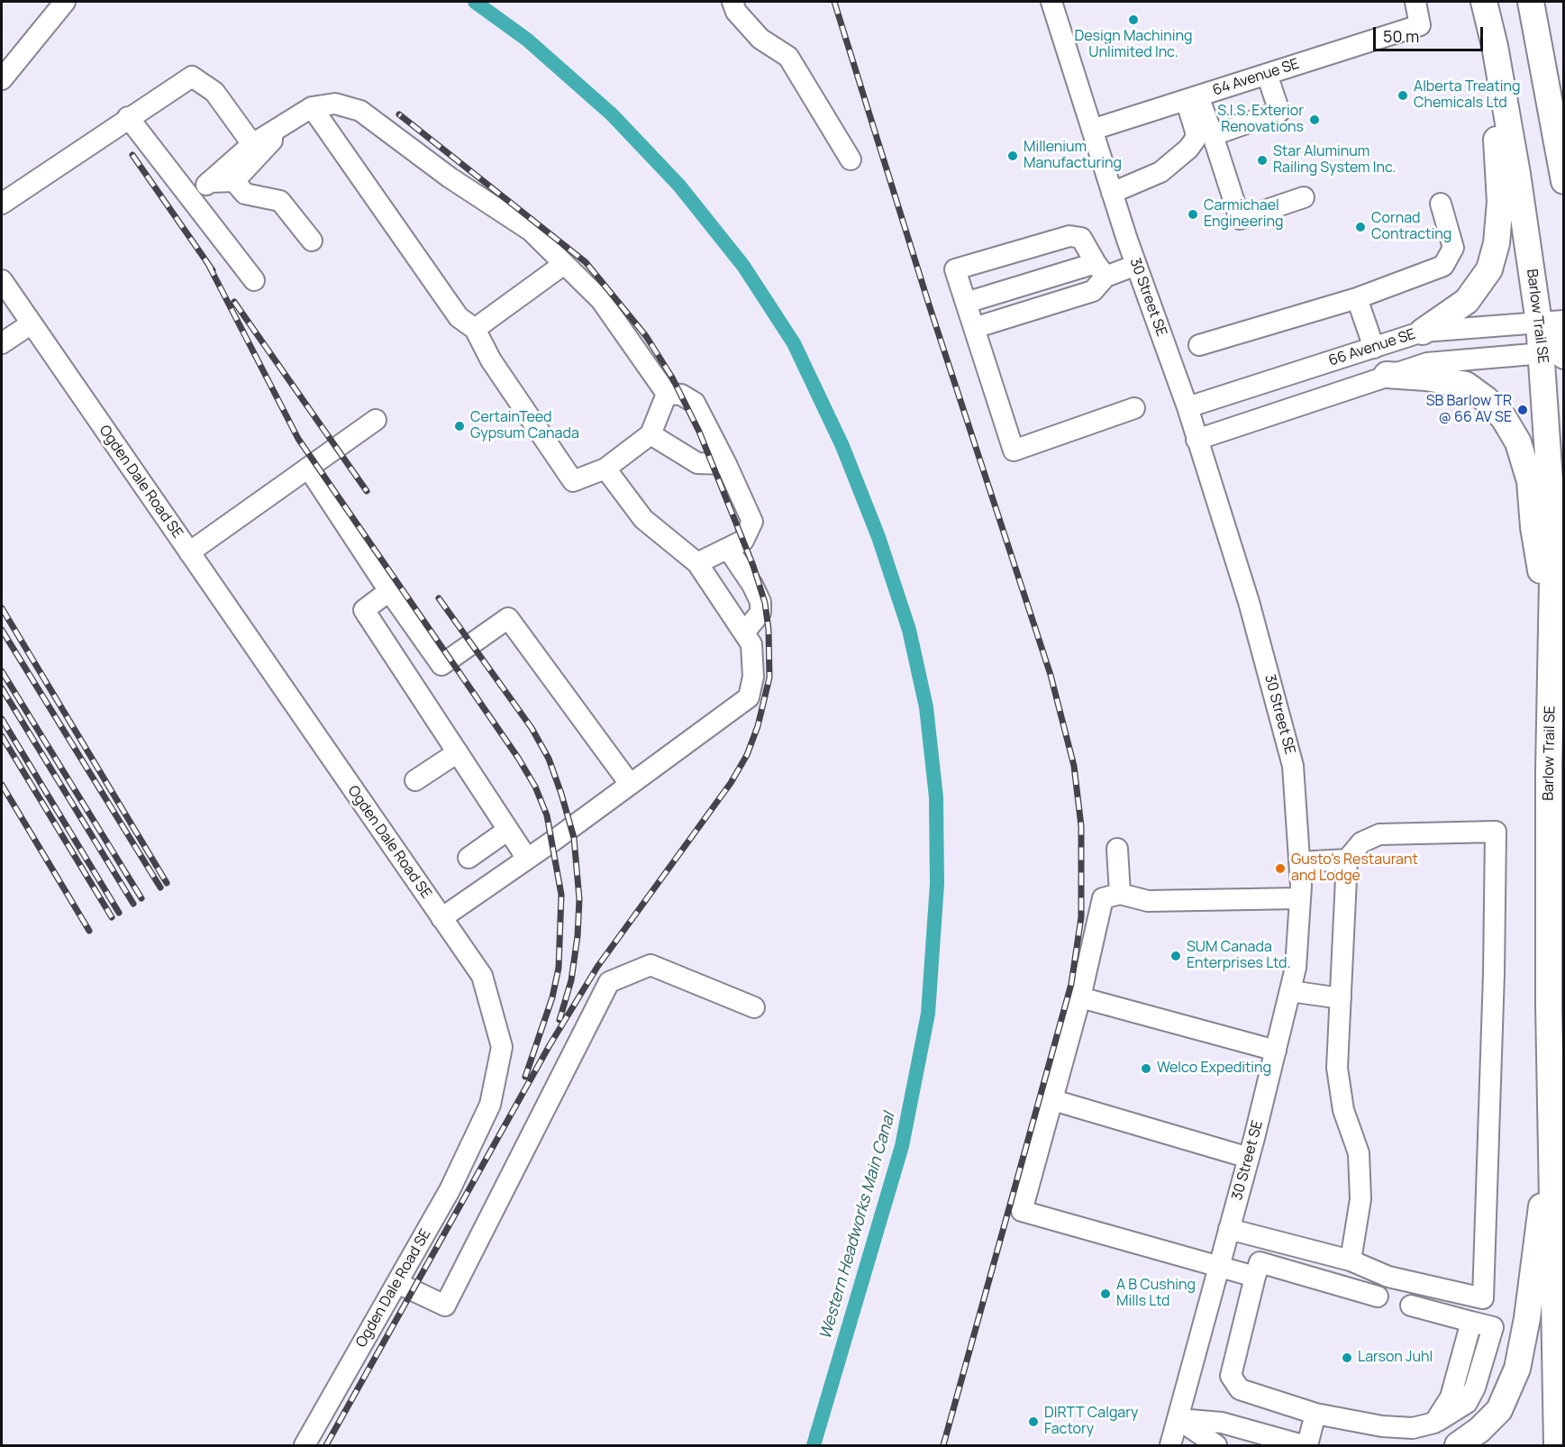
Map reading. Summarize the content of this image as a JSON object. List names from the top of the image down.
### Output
{
  "streets": {
    "main road": ["Barlow Trail SE"],
    "street": [
      "64 Avenue SE",
      "30 Street SE",
      "66 Avenue SE",
      "Ogden Dale Road SE"
    ]
  },
  "crossings": [
    ["64 Avenue SE", "30 Street SE"],
    ["30 Street SE", "66 Avenue SE"],
    ["Barlow Trail SE", "66 Avenue SE"]
  ],
  "water": ["Western Headworks Main Canal"],
  "places": [
    "Design Machining Unlimited Inc.",
    "Alberta Treating Chemicals Ltd",
    "S.I.S. Exterior Renovations",
    "Millenium Manufacturing",
    "Star Aluminum Railing System Inc.",
    "Carmichael Engineering",
    "Cornad Contracting",
    "SB Barlow TR @ 66 AV SE",
    "CertainTeed Gypsum Canada",
    "Gusto's Restaurant and Lodge",
    "SUM Canada Enterprises Ltd.",
    "Welco Expediting",
    "A B Cushing Mills Ltd",
    "Larson Juhl",
    "DIRTT Calgary Factory"
  ],
  "scale_bar": "50 m"
}
